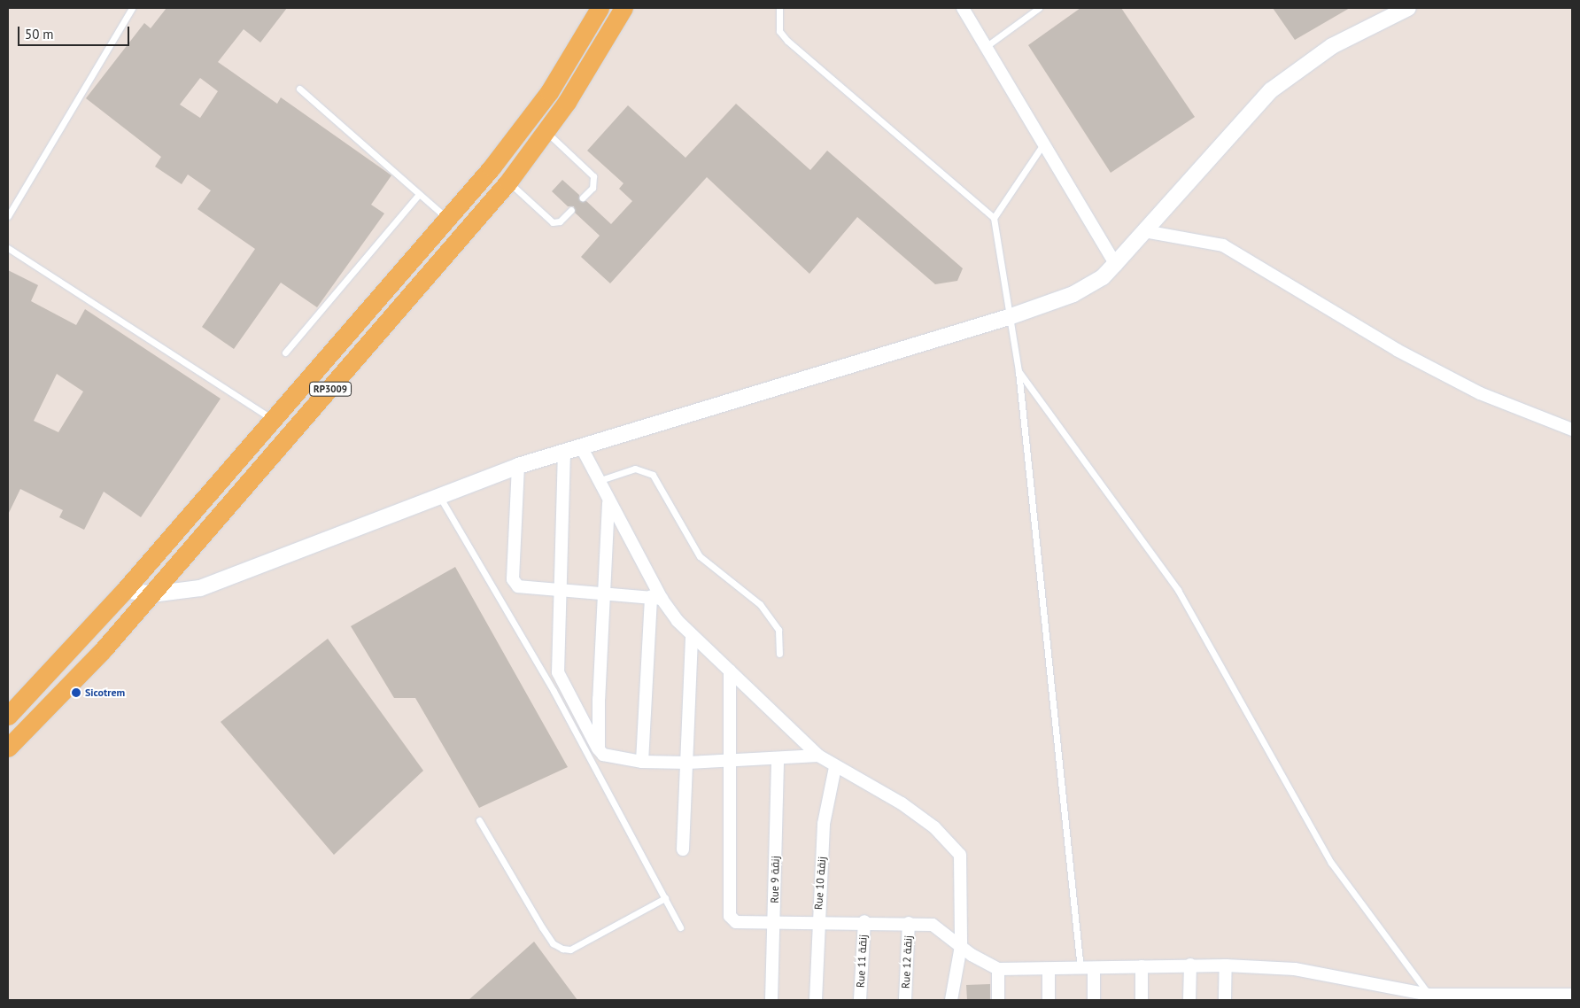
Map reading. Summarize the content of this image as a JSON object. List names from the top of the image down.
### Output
{
  "streets": {
    "main road": ["RP3009"],
    "street": [
      "Rue 9 زنقة",
      "Rue 10 زنقة",
      "Rue 11 زنقة",
      "Rue 12 زنقة"
    ]
  },
  "places": ["Sicotrem"],
  "scale_bar": "50 m"
}
